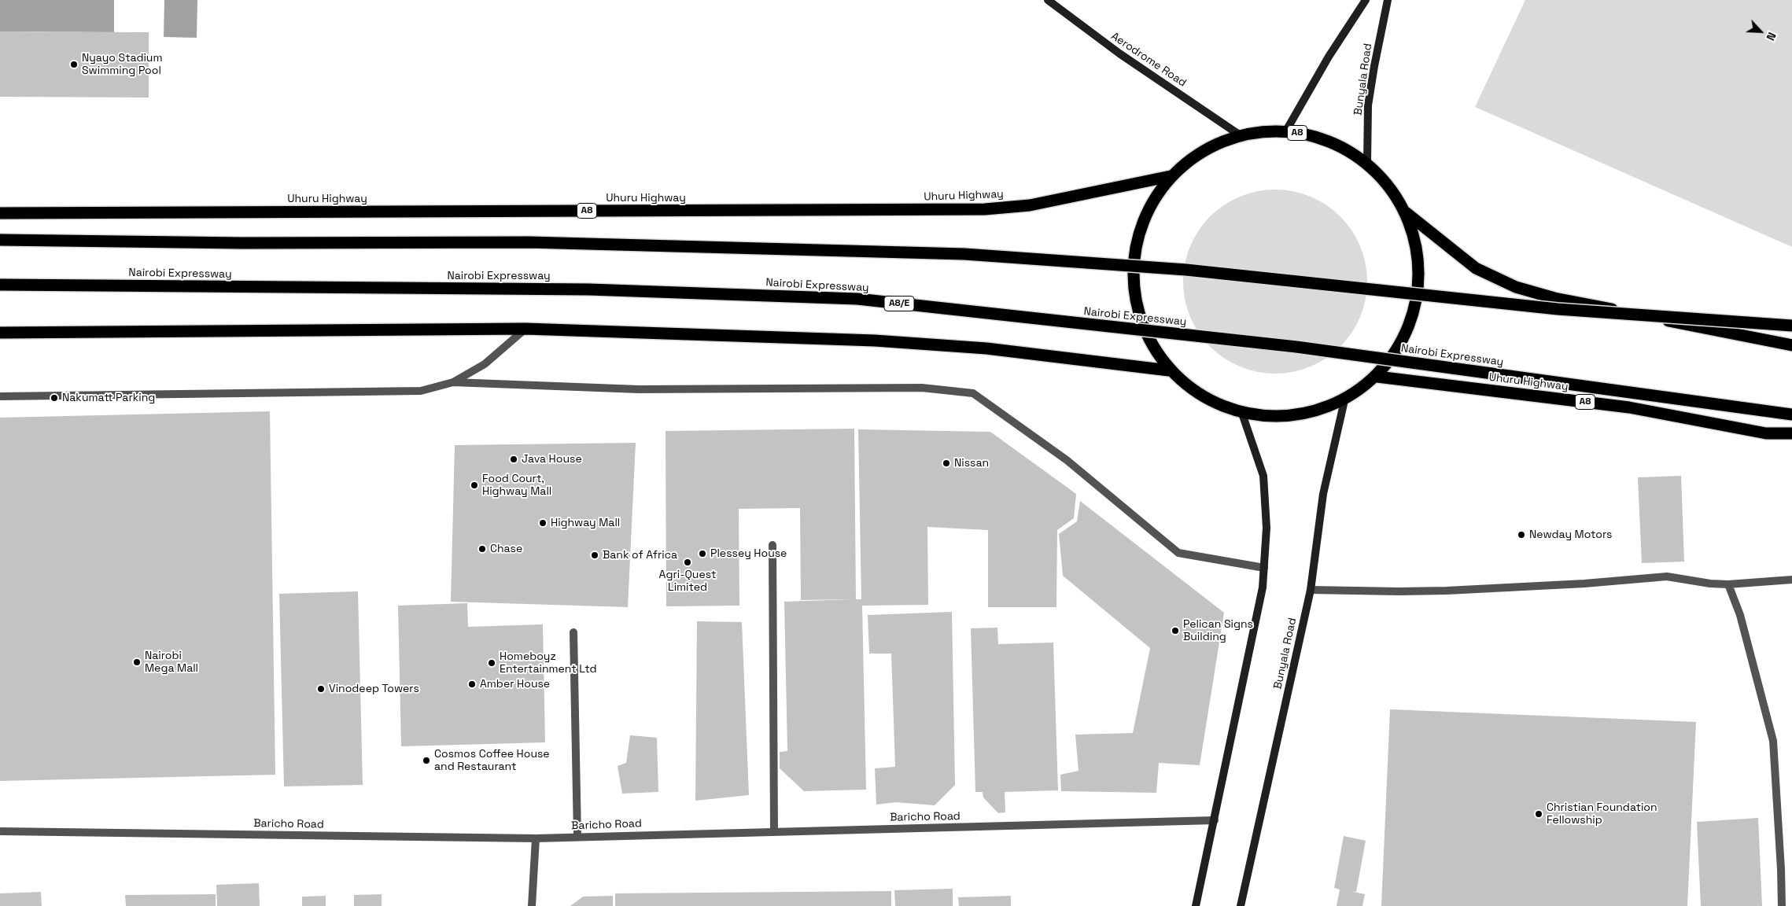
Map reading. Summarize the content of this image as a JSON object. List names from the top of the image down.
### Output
{
  "streets": {
    "highway": [
      "A8",
      "Uhuru Highway",
      "Nairobi Expressway",
      "A8/E"
    ],
    "main road": ["Aerodrome Road", "Bunyala Road"],
    "street": ["Baricho Road"]
  },
  "crossings": [
    ["Aerodrome Road", "A8"],
    ["Bunyala Road", "A8"],
    ["A8", "Uhuru Highway"]
  ],
  "places": [
    "Nyayo Stadium Swimming Pool",
    "Nakumatt Parking",
    "Java House",
    "Nissan",
    "Food Court, Highway Mall",
    "Highway Mall",
    "Newday Motors",
    "Chase",
    "Plessey House",
    "Bank of Africa",
    "Agri-Quest Limited",
    "Pelican Signs Building",
    "Nairobi Mega Mall",
    "Homeboyz Entertainment Ltd",
    "Amber House",
    "Vinodeep Towers",
    "Cosmos Coffee House and Restaurant",
    "Christian Foundation Fellowship"
  ],
  "north": "bottom right"
}
